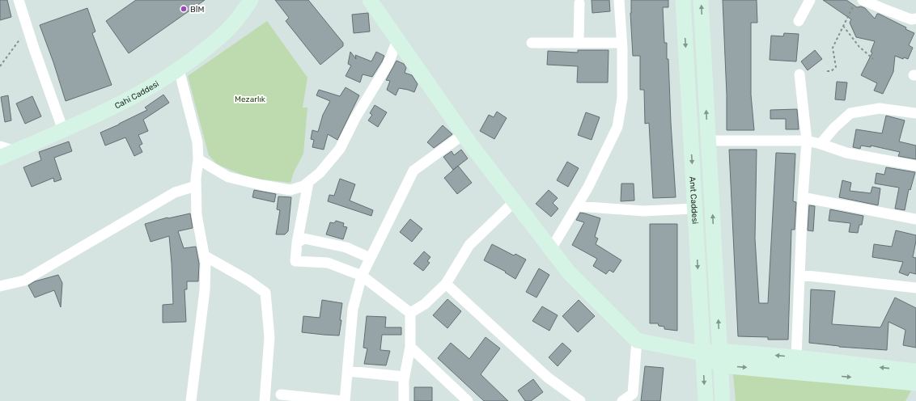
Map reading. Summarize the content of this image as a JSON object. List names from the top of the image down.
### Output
{
  "streets": {
    "main road": ["Cahi Caddesi", "Anıt Caddesi"]
  },
  "parks": ["Mezarlık"],
  "places": ["BİM"]
}
